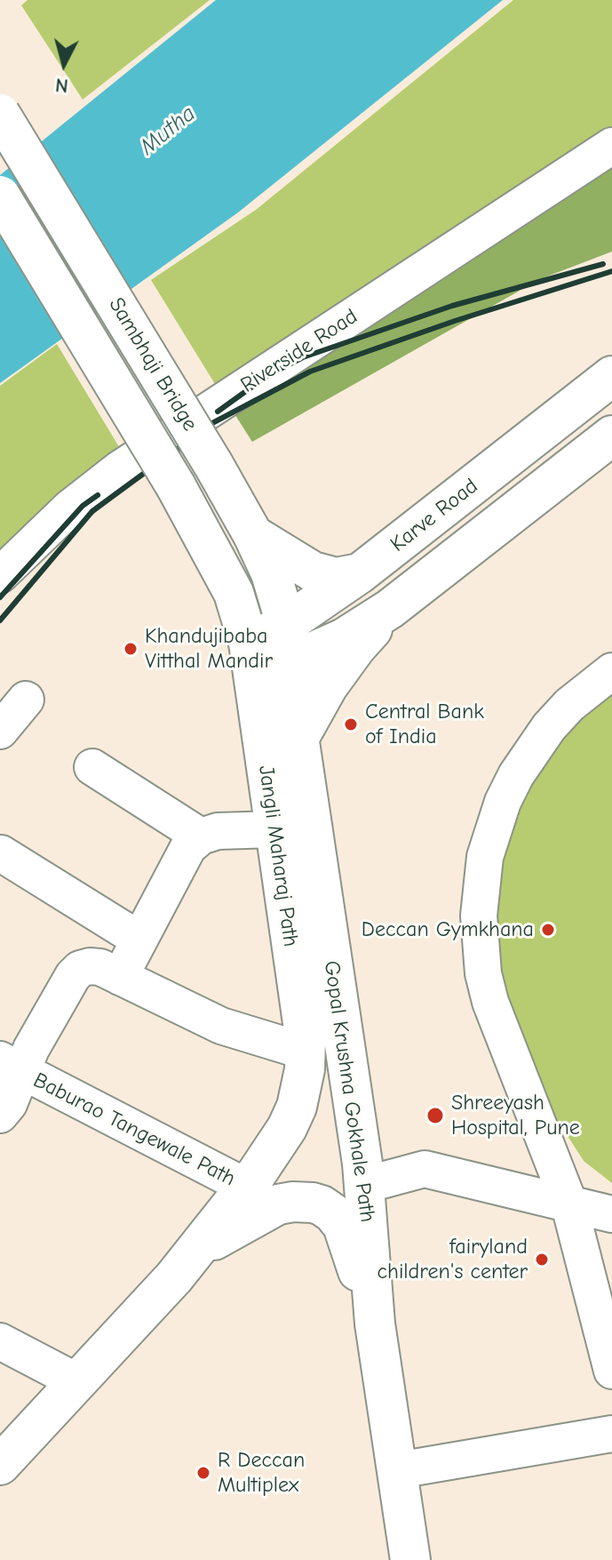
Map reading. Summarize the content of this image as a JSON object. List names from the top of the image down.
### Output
{
  "streets": {
    "main road": [
      "Sambhaji Bridge",
      "Karve Road",
      "Jangli Maharaj Path",
      "Gopal Krushna Gokhale Path"
    ],
    "street": ["Riverside Road", "Baburao Tangewale Path"]
  },
  "crossings": [
    ["Sambhaji Bridge", "Karve Road"],
    ["Sambhaji Bridge", "Jangli Maharaj Path"],
    ["Sambhaji Bridge", "Gopal Krushna Gokhale Path"],
    ["Karve Road", "Jangli Maharaj Path"],
    ["Karve Road", "Gopal Krushna Gokhale Path"],
    ["Jangli Maharaj Path", "Gopal Krushna Gokhale Path"],
    ["Gopal Krushna Gokhale Path", "Baburao Tangewale Path"]
  ],
  "water": ["Mutha"],
  "places": [
    "Khandujibaba Vitthal Mandir",
    "Central Bank of India",
    "Deccan Gymkhana",
    "Shreeyash Hospital, Pune",
    "fairyland children's center",
    "R Deccan Multiplex"
  ],
  "north": "bottom"
}
